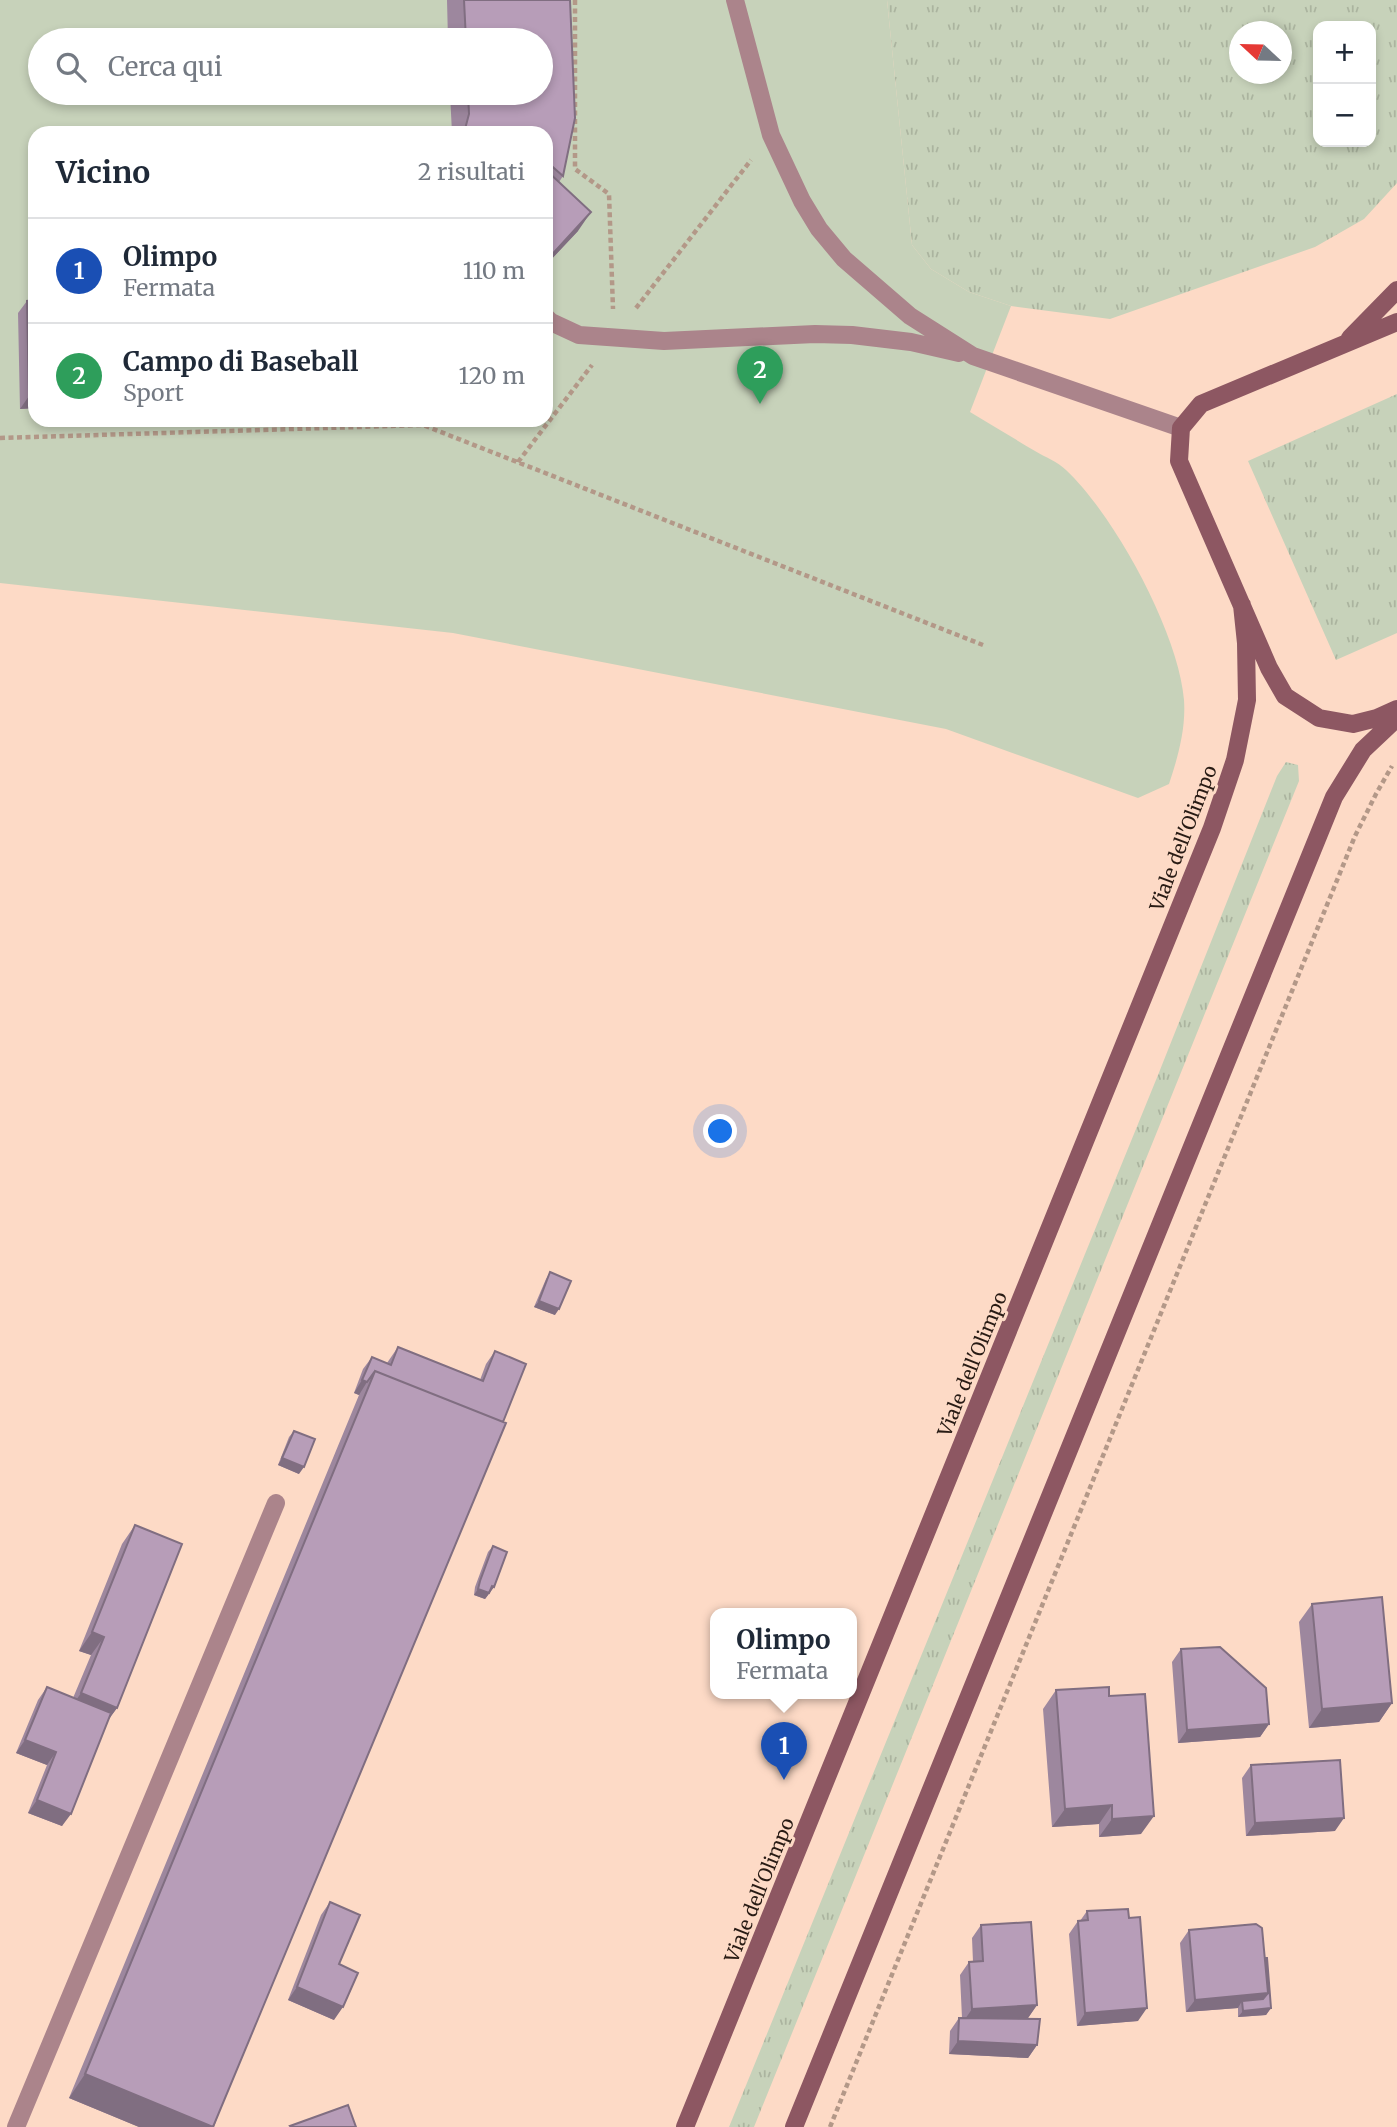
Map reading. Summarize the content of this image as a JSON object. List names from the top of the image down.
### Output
{
  "streets": {
    "street": ["Viale dell'Olimpo"]
  },
  "north": "left",
  "page": {
    "map_buttons": ["+", "−"],
    "search": "Cerca qui",
    "heading": ["Vicino", "2 risultati"],
    "list": [
      {
        "mark": "1",
        "name": "Olimpo",
        "note": "Fermata",
        "value": "110 m"
      },
      {
        "mark": "2",
        "name": "Campo di Baseball",
        "note": "Sport",
        "value": "120 m"
      }
    ],
    "pins": ["2", "1"],
    "popup": ["Olimpo", "Fermata"]
  }
}
